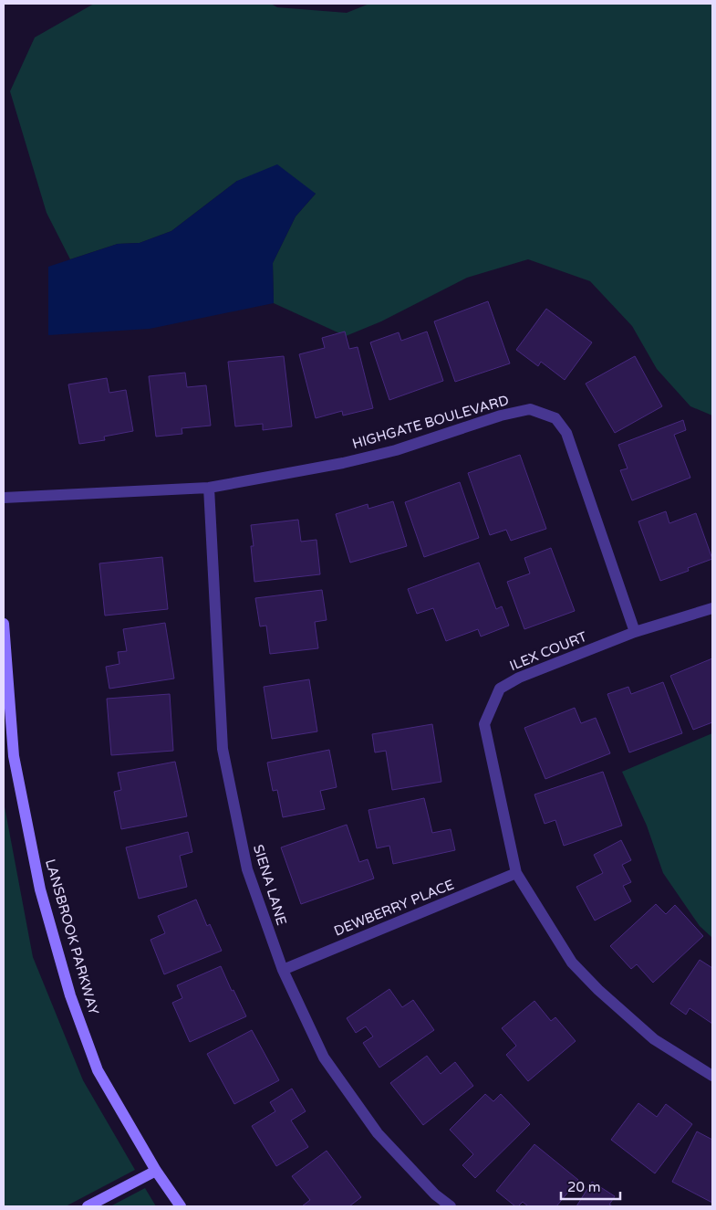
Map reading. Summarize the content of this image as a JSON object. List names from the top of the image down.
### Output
{
  "streets": {
    "street": [
      "HIGHGATE BOULEVARD",
      "ILEX COURT",
      "SIENA LANE",
      "DEWBERRY PLACE",
      "LANSBROOK PARKWAY"
    ]
  },
  "crossings": [
    ["HIGHGATE BOULEVARD", "ILEX COURT"],
    ["HIGHGATE BOULEVARD", "SIENA LANE"],
    ["ILEX COURT", "DEWBERRY PLACE"],
    ["SIENA LANE", "DEWBERRY PLACE"]
  ],
  "scale_bar": "20 m"
}
